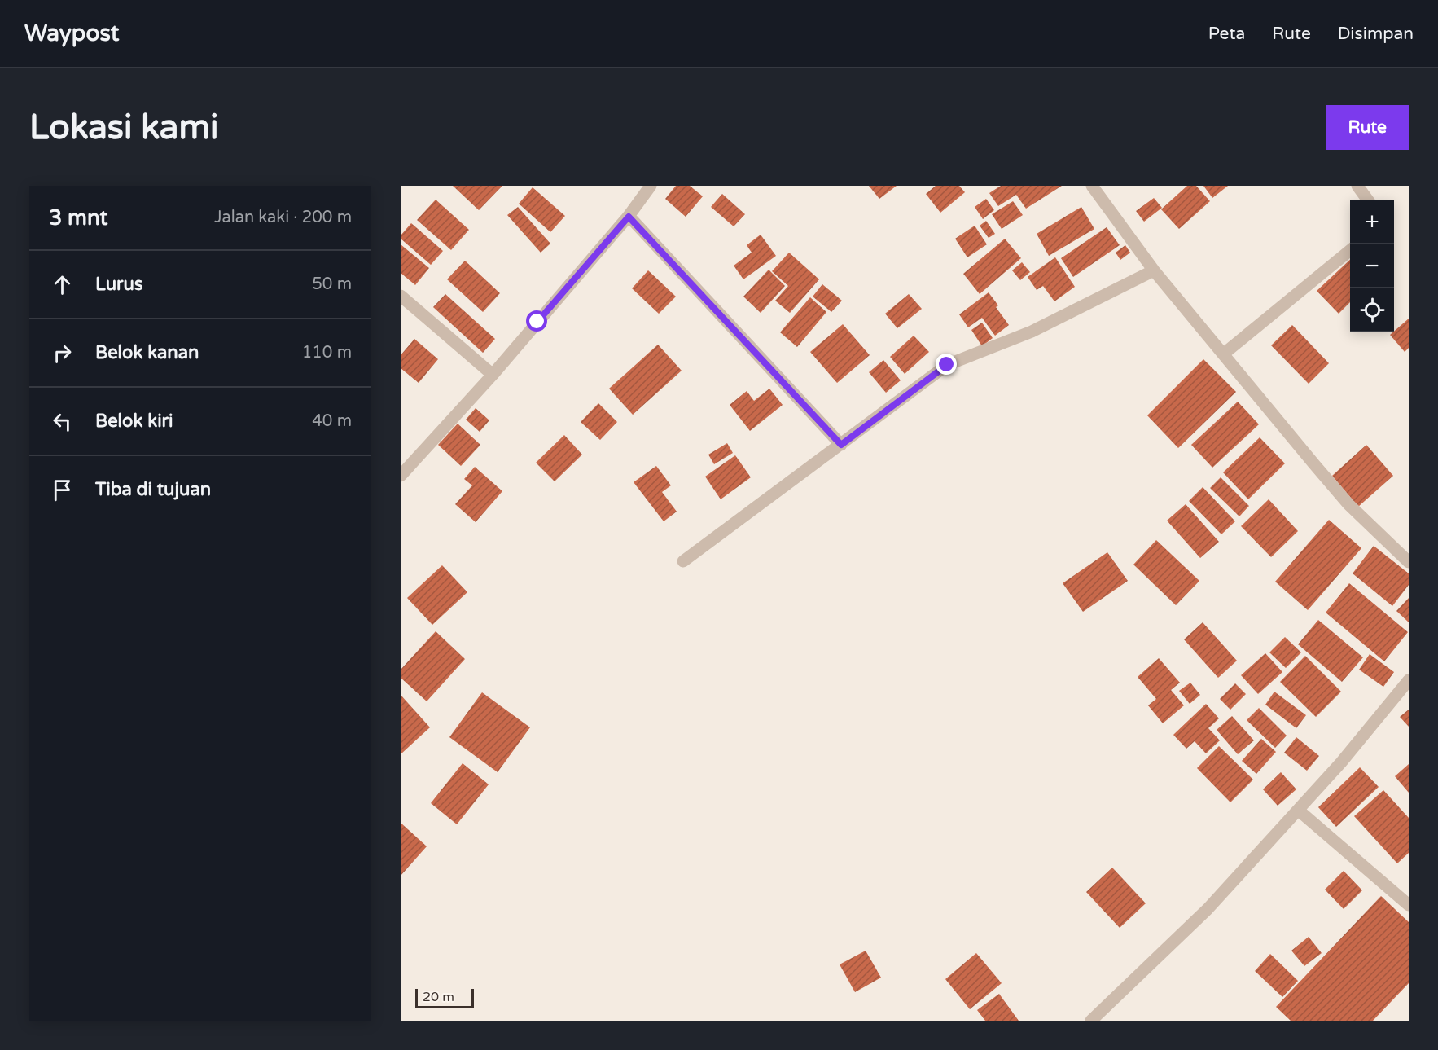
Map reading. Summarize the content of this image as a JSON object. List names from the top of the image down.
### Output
{
  "scale_bar": "20 m",
  "page": {
    "header": "Waypost",
    "nav": ["Peta", "Rute", "Disimpan"],
    "buttons": "Rute",
    "title": "Lokasi kami",
    "heading": ["3 mnt", "Jalan kaki · 200 m"],
    "map_buttons": ["+", "−"],
    "list": [
      ["Lurus", "50 m"],
      ["Belok kanan", "110 m"],
      ["Belok kiri", "40 m"],
      "Tiba di tujuan"
    ],
    "scale": "20 m"
  }
}
